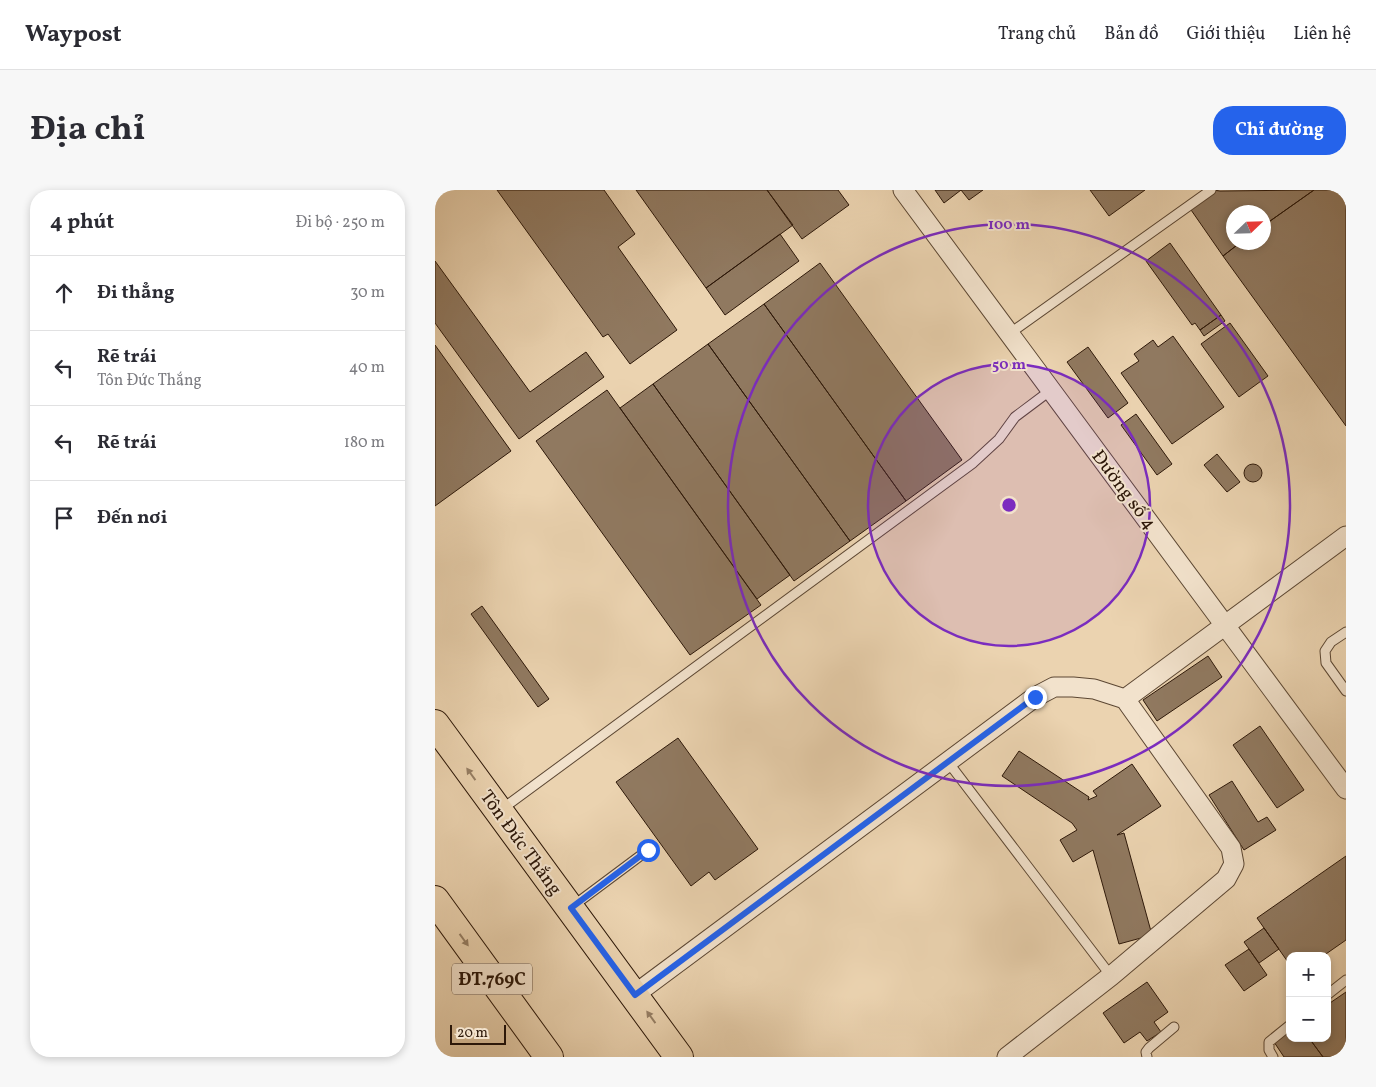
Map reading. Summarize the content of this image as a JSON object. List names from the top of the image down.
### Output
{
  "streets": {
    "main road": ["Tôn Đức Thắng", "ĐT.769C"],
    "street": ["Đường số 4"]
  },
  "one_way": ["Tôn Đức Thắng"],
  "scale_bar": "20 m",
  "north": "top right",
  "page": {
    "header": "Waypost",
    "nav": [
      "Trang chủ",
      "Bản đồ",
      "Giới thiệu",
      "Liên hệ"
    ],
    "title": "Địa chỉ",
    "buttons": "Chỉ đường",
    "heading": ["4 phút", "Đi bộ · 250 m"],
    "list": [
      ["Đi thẳng", "30 m"],
      ["Rẽ trái", "Tôn Đức Thắng", "40 m"],
      ["Rẽ trái", "180 m"],
      "Đến nơi"
    ],
    "map_buttons": ["+", "−"],
    "scale": "20 m"
  },
  "rings": ["100 m", "50 m"]
}
